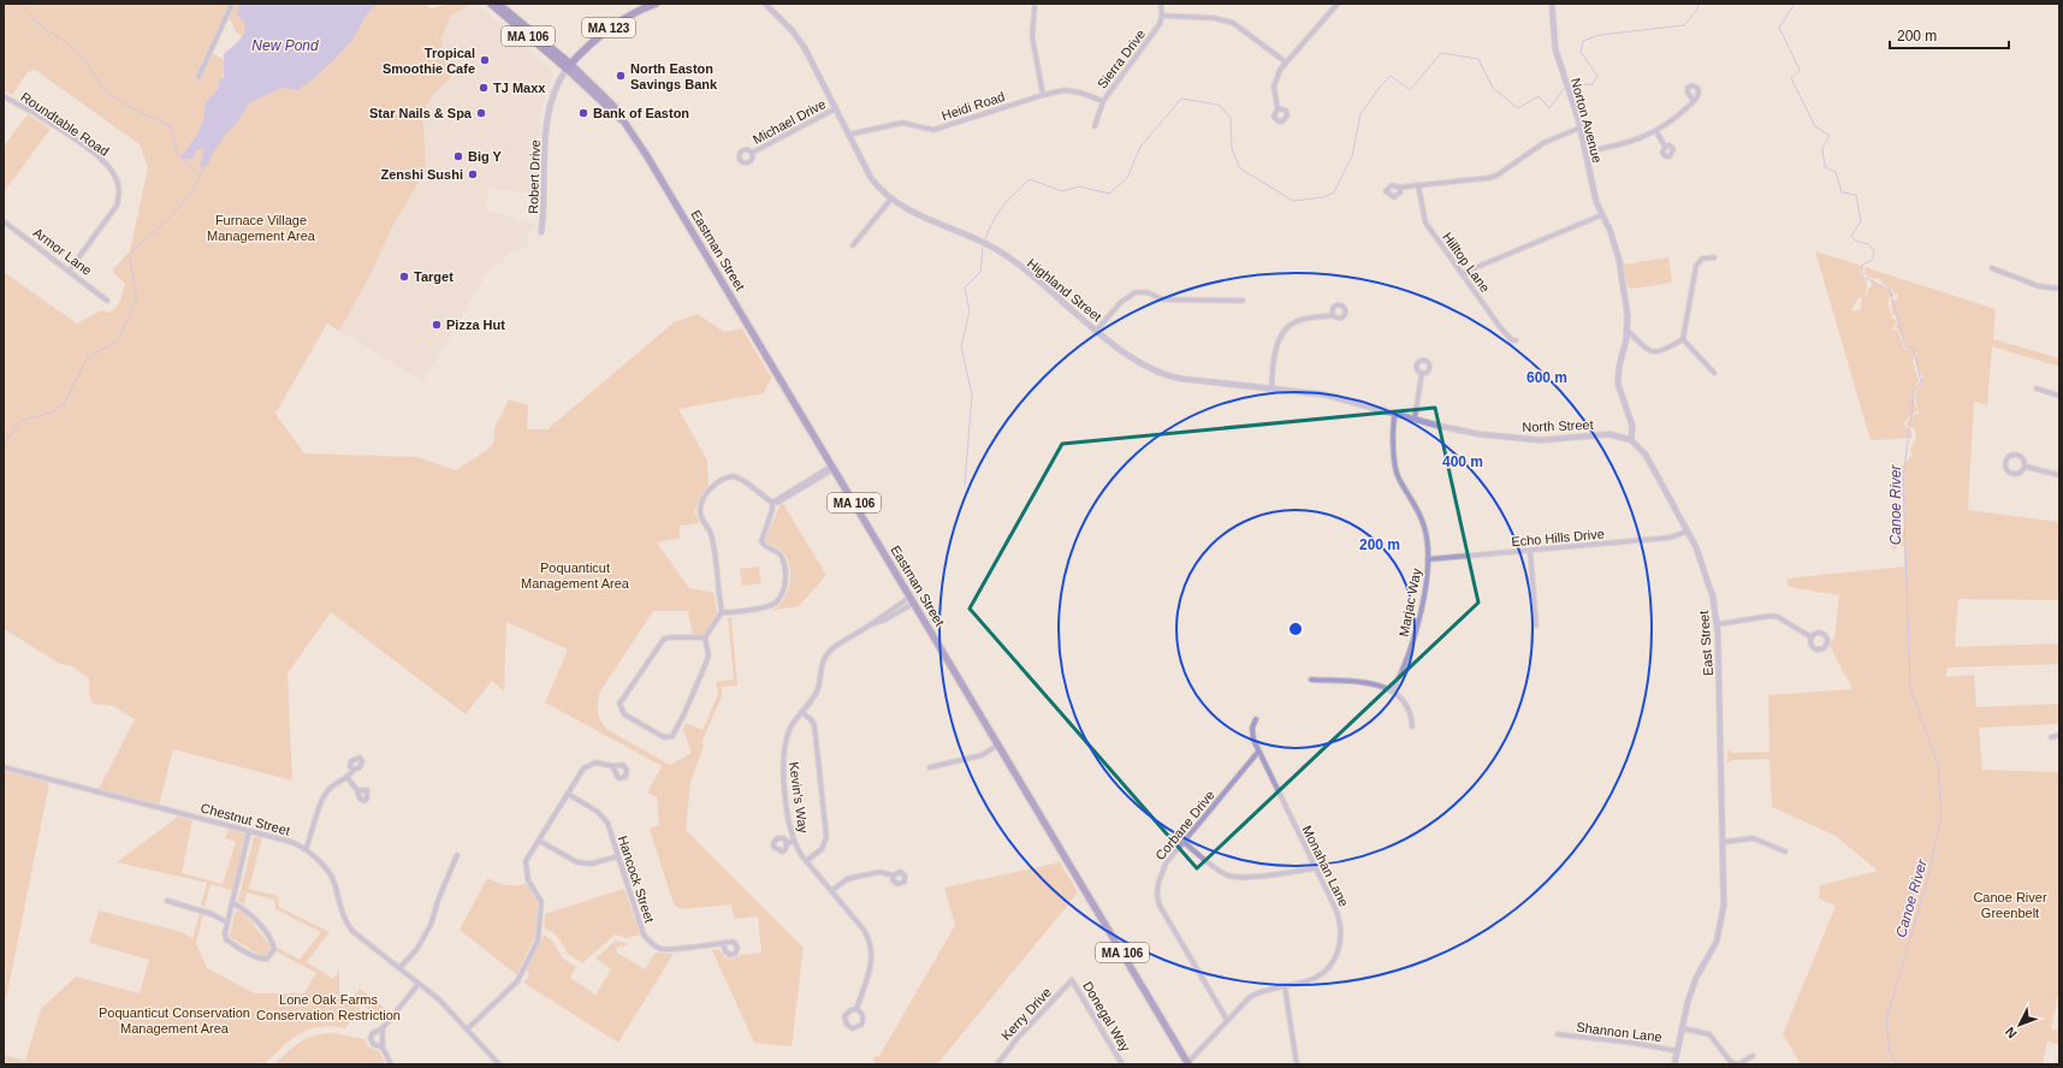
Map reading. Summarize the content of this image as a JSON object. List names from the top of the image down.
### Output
{
  "streets": {
    "highway": ["MA 123", "MA 106"],
    "main road": ["Eastman Street"],
    "street": [
      "Sierra Drive",
      "Heidi Road",
      "Norton Avenue",
      "Michael Drive",
      "Roundtable Road",
      "Robert Drive",
      "Armor Lane",
      "Hilltop Lane",
      "Highland Street",
      "North Street",
      "Echo Hills Drive",
      "Marjac Way",
      "East Street",
      "Kevin's Way",
      "Chestnut Street",
      "Corbane Drive",
      "Monahan Lane",
      "Hancock Street",
      "Kerry Drive",
      "Donegal Way",
      "Shannon Lane"
    ]
  },
  "crossings": [
    ["MA 123", "MA 106"],
    ["MA 123", "Robert Drive"],
    ["MA 123", "Eastman Street"],
    ["MA 106", "Robert Drive"],
    ["MA 106", "Eastman Street"],
    ["Sierra Drive", "Heidi Road"],
    ["Heidi Road", "Highland Street"],
    ["Michael Drive", "Highland Street"],
    ["Roundtable Road", "Armor Lane"],
    ["Robert Drive", "Eastman Street"],
    ["Eastman Street", "Kevin's Way"],
    ["Eastman Street", "Monahan Lane"],
    ["Highland Street", "North Street"],
    ["Highland Street", "Marjac Way"],
    ["North Street", "East Street"],
    ["Echo Hills Drive", "Marjac Way"],
    ["Echo Hills Drive", "East Street"],
    ["East Street", "Shannon Lane"],
    ["Corbane Drive", "Monahan Lane"],
    ["Kerry Drive", "Donegal Way"]
  ],
  "water": ["New Pond", "Canoe River"],
  "parks": [
    "Furnace Village Management Area",
    "Poquanticut Management Area",
    "Canoe River Greenbelt",
    "Lone Oak Farms Conservation Restriction",
    "Poquanticut Conservation Management Area"
  ],
  "places": [
    "Tropical Smoothie Cafe",
    "North Easton Savings Bank",
    "TJ Maxx",
    "Star Nails & Spa",
    "Bank of Easton",
    "Big Y",
    "Zenshi Sushi",
    "Target",
    "Pizza Hut"
  ],
  "scale_bar": "200 m",
  "north": "bottom left",
  "rings": ["600 m", "400 m", "200 m"]
}
